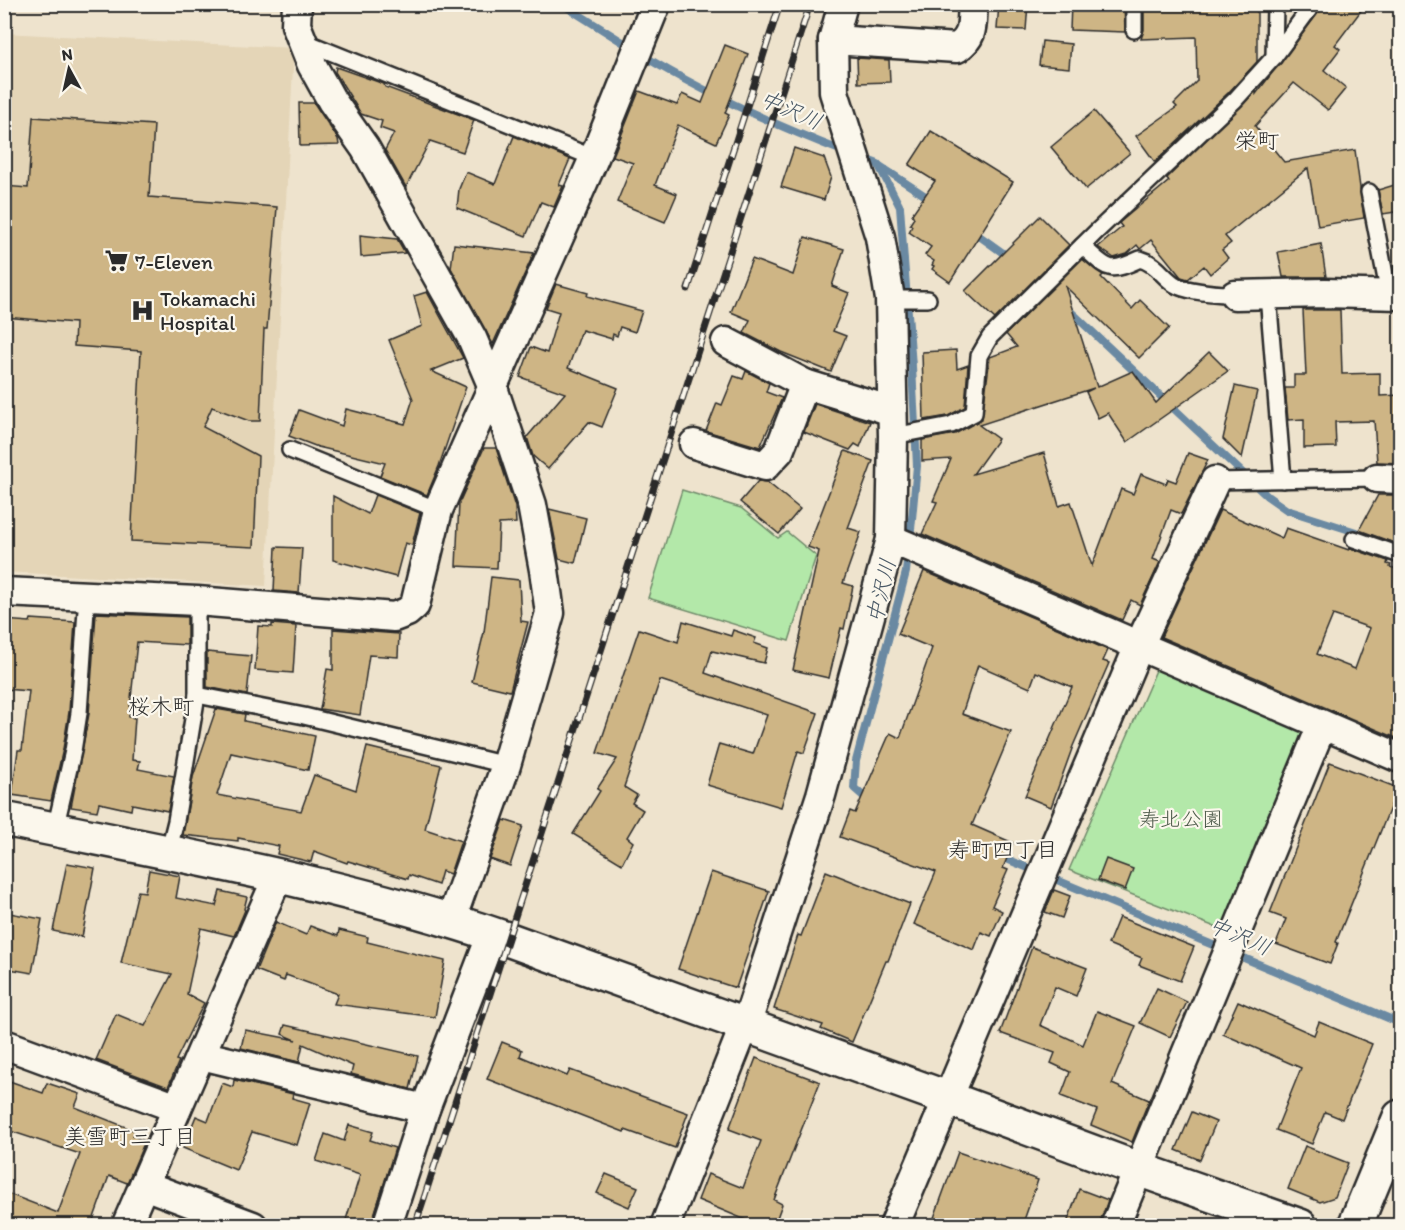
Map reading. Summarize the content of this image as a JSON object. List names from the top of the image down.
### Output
{
  "districts": [
    "栄町",
    "桜木町",
    "寿町四丁目",
    "美雪町三丁目"
  ],
  "water": ["中沢川"],
  "parks": ["寿北公園"],
  "places": {
    "supermarket": ["7-Eleven"],
    "hospital": ["Tokamachi Hospital"]
  },
  "north": "top"
}
